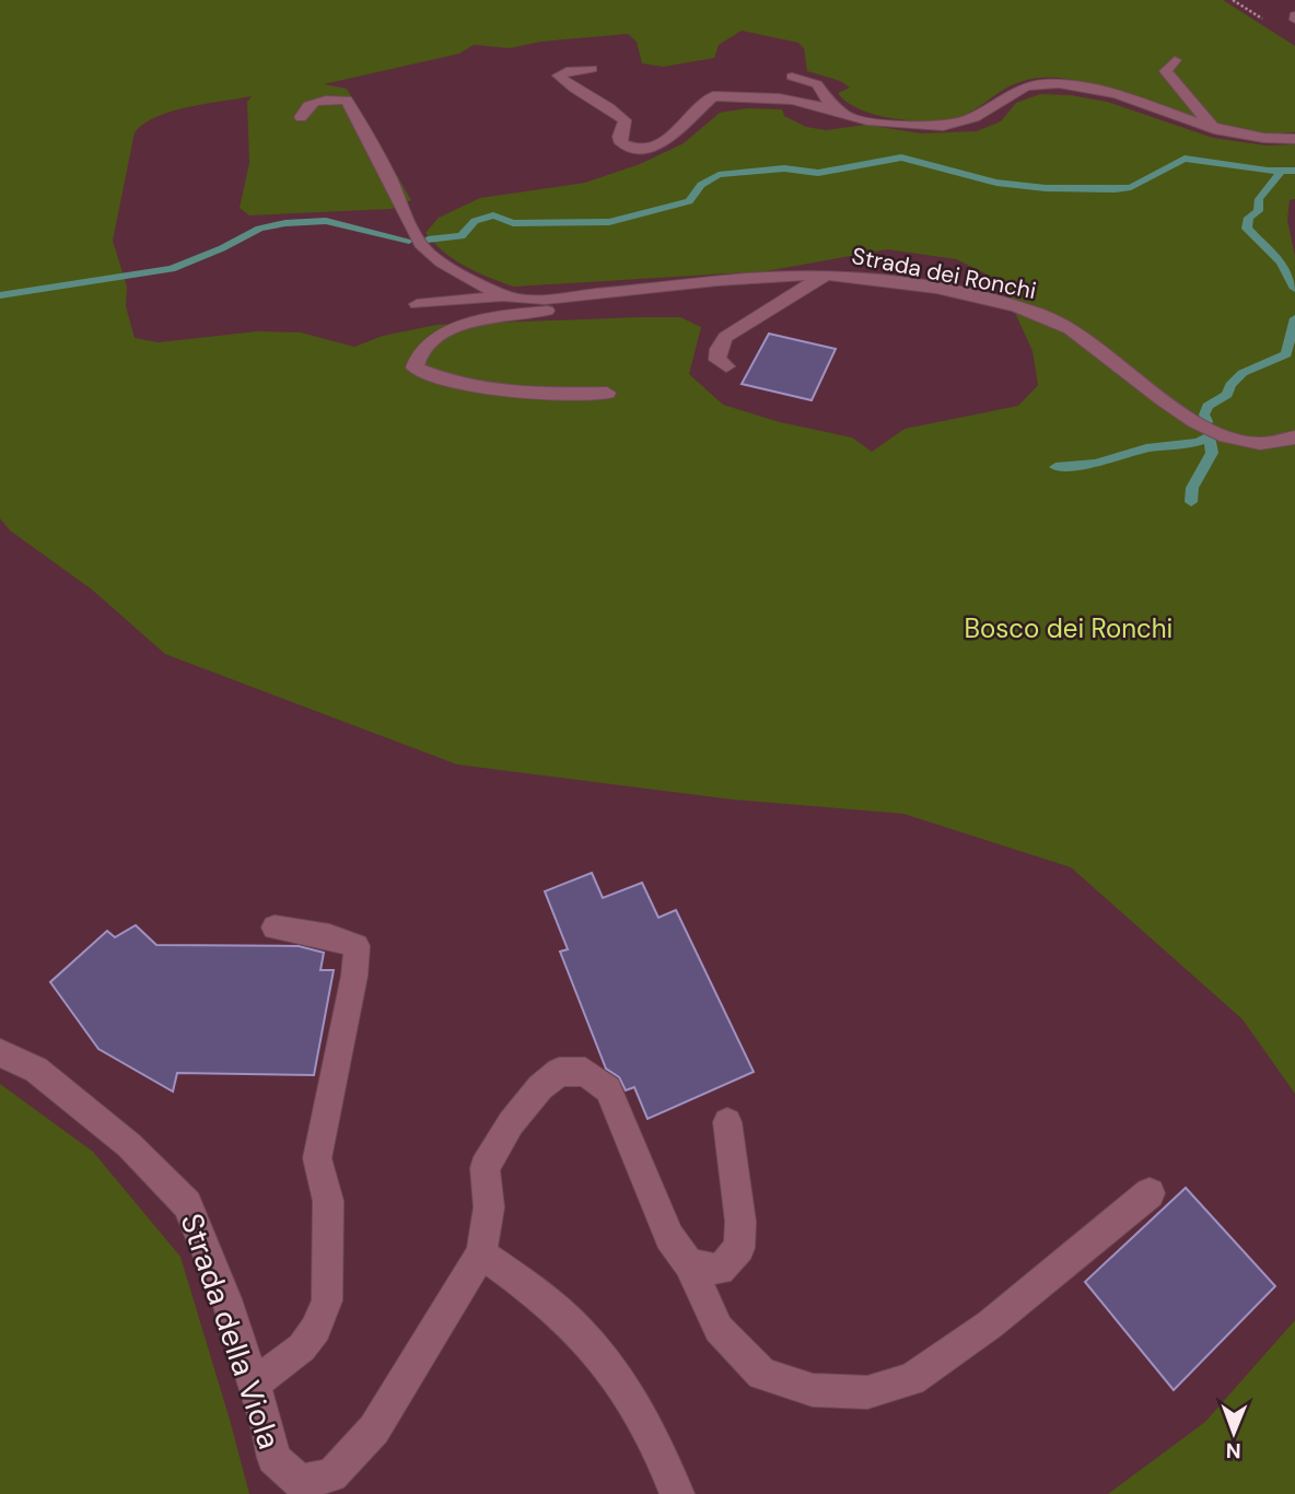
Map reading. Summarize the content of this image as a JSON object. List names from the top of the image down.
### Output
{
  "streets": {
    "street": ["Strada dei Ronchi", "Strada della Viola"]
  },
  "parks": ["Bosco dei Ronchi"],
  "north": "bottom"
}
